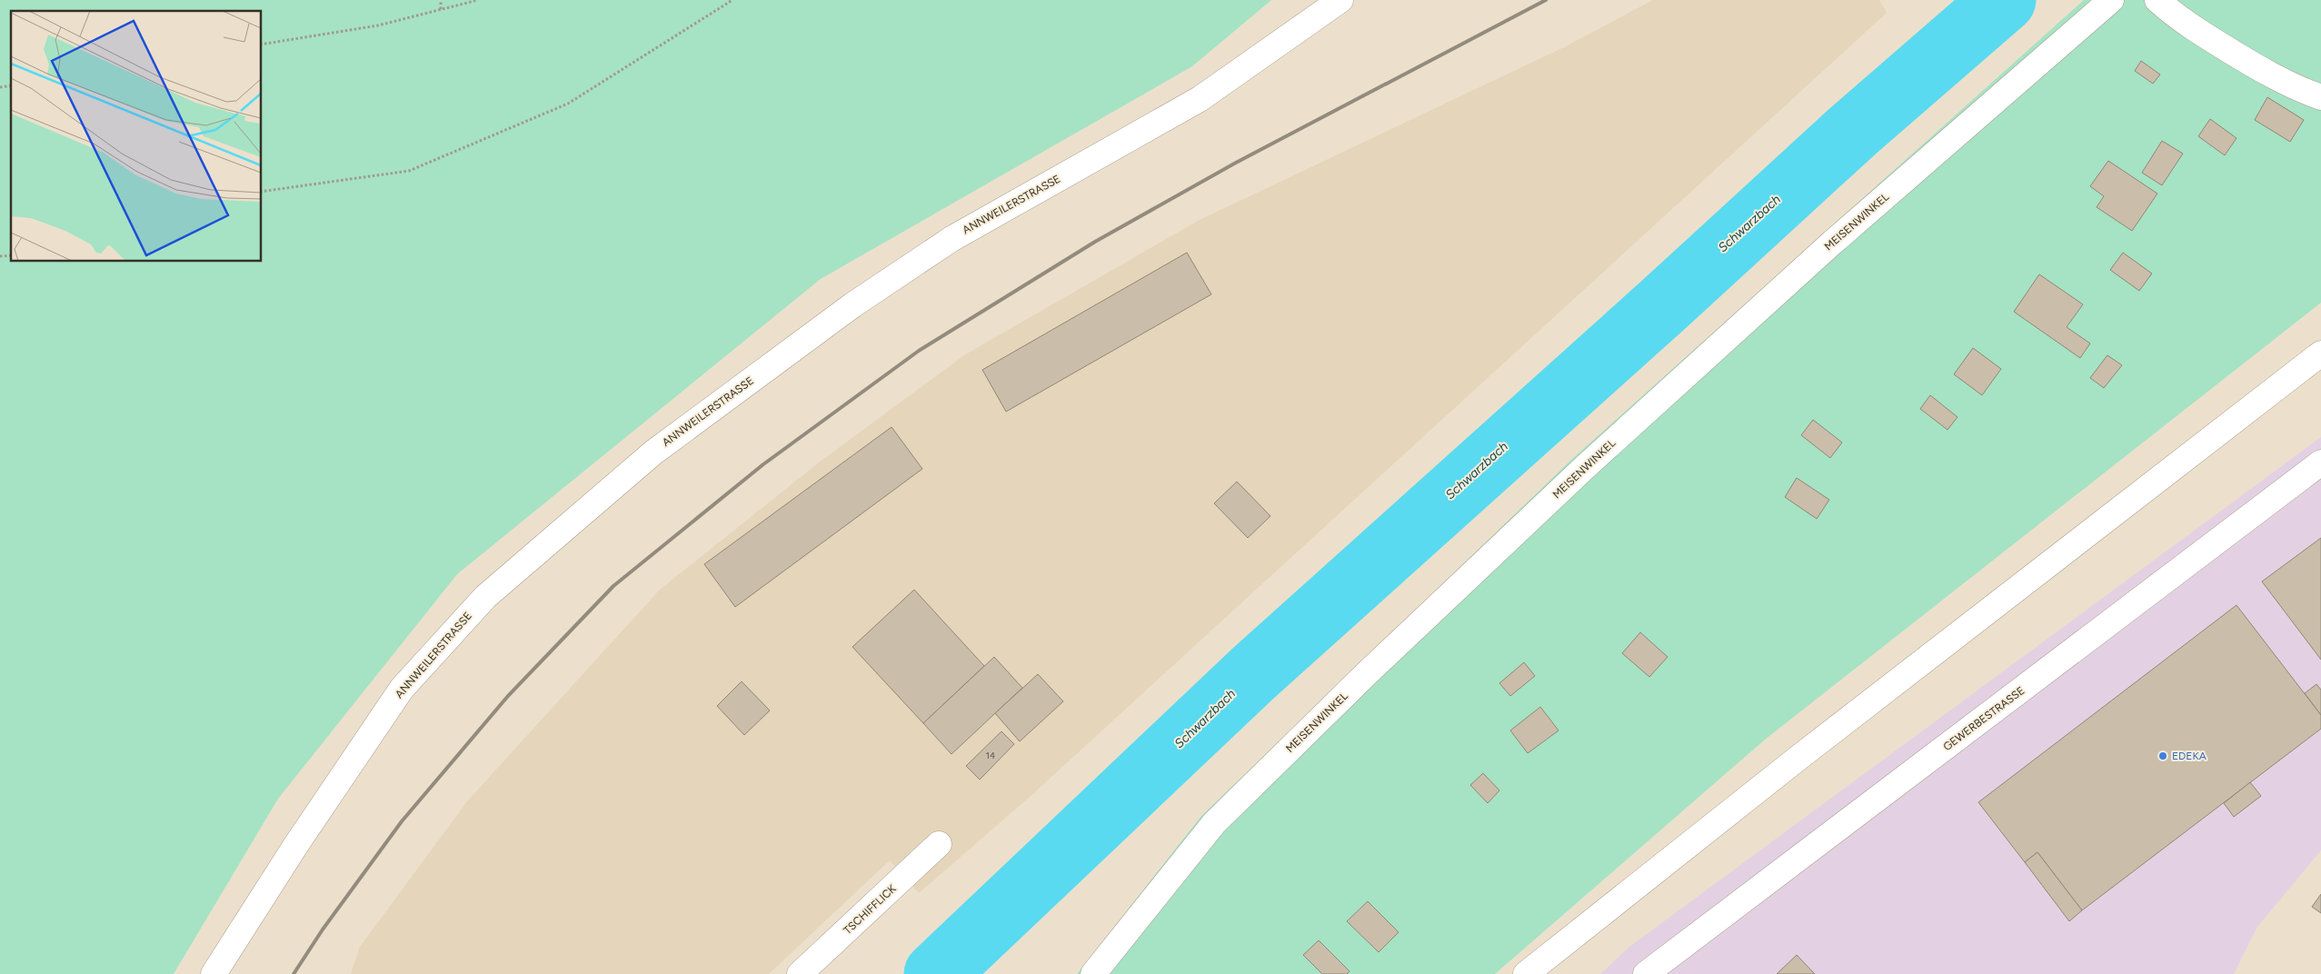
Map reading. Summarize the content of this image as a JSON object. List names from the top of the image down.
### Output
{
  "streets": {
    "street": [
      "ANNWEILERSTRASSE",
      "MEISENWINKEL",
      "GEWERBESTRASSE",
      "TSCHIFFLICK"
    ]
  },
  "water": ["Schwarzbach"],
  "places": ["EDEKA"],
  "house_numbers": ["14"]
}
